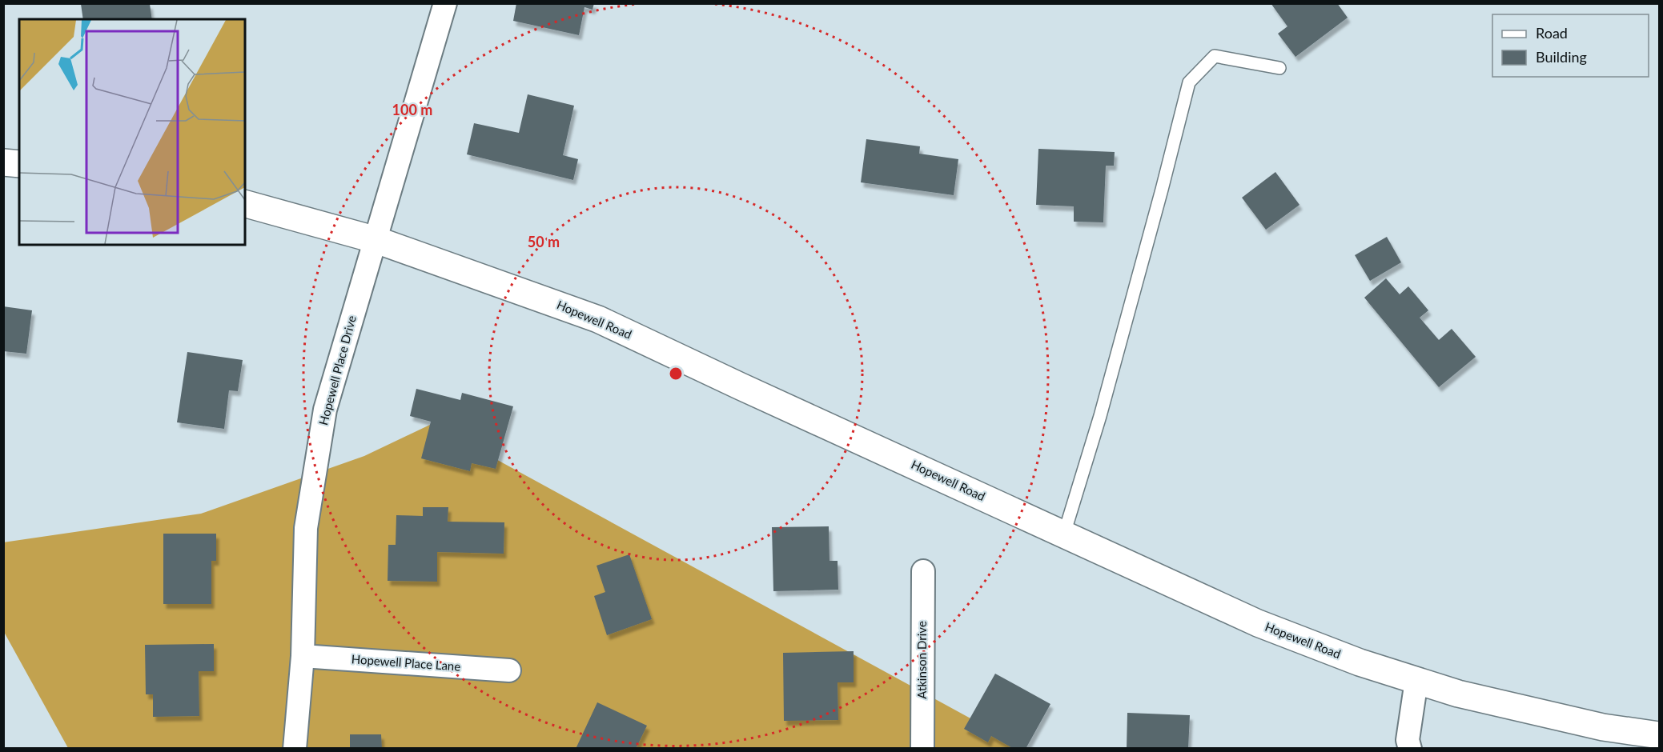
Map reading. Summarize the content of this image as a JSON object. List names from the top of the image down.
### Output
{
  "streets": {
    "street": [
      "Hopewell Road",
      "Hopewell Place Drive",
      "Atkinson Drive",
      "Hopewell Place Lane"
    ]
  },
  "crossings": [
    ["Hopewell Road", "Hopewell Place Drive"],
    ["Hopewell Place Drive", "Hopewell Place Lane"]
  ],
  "legend": ["Road", "Building"],
  "rings": ["100 m", "50 m"]
}
